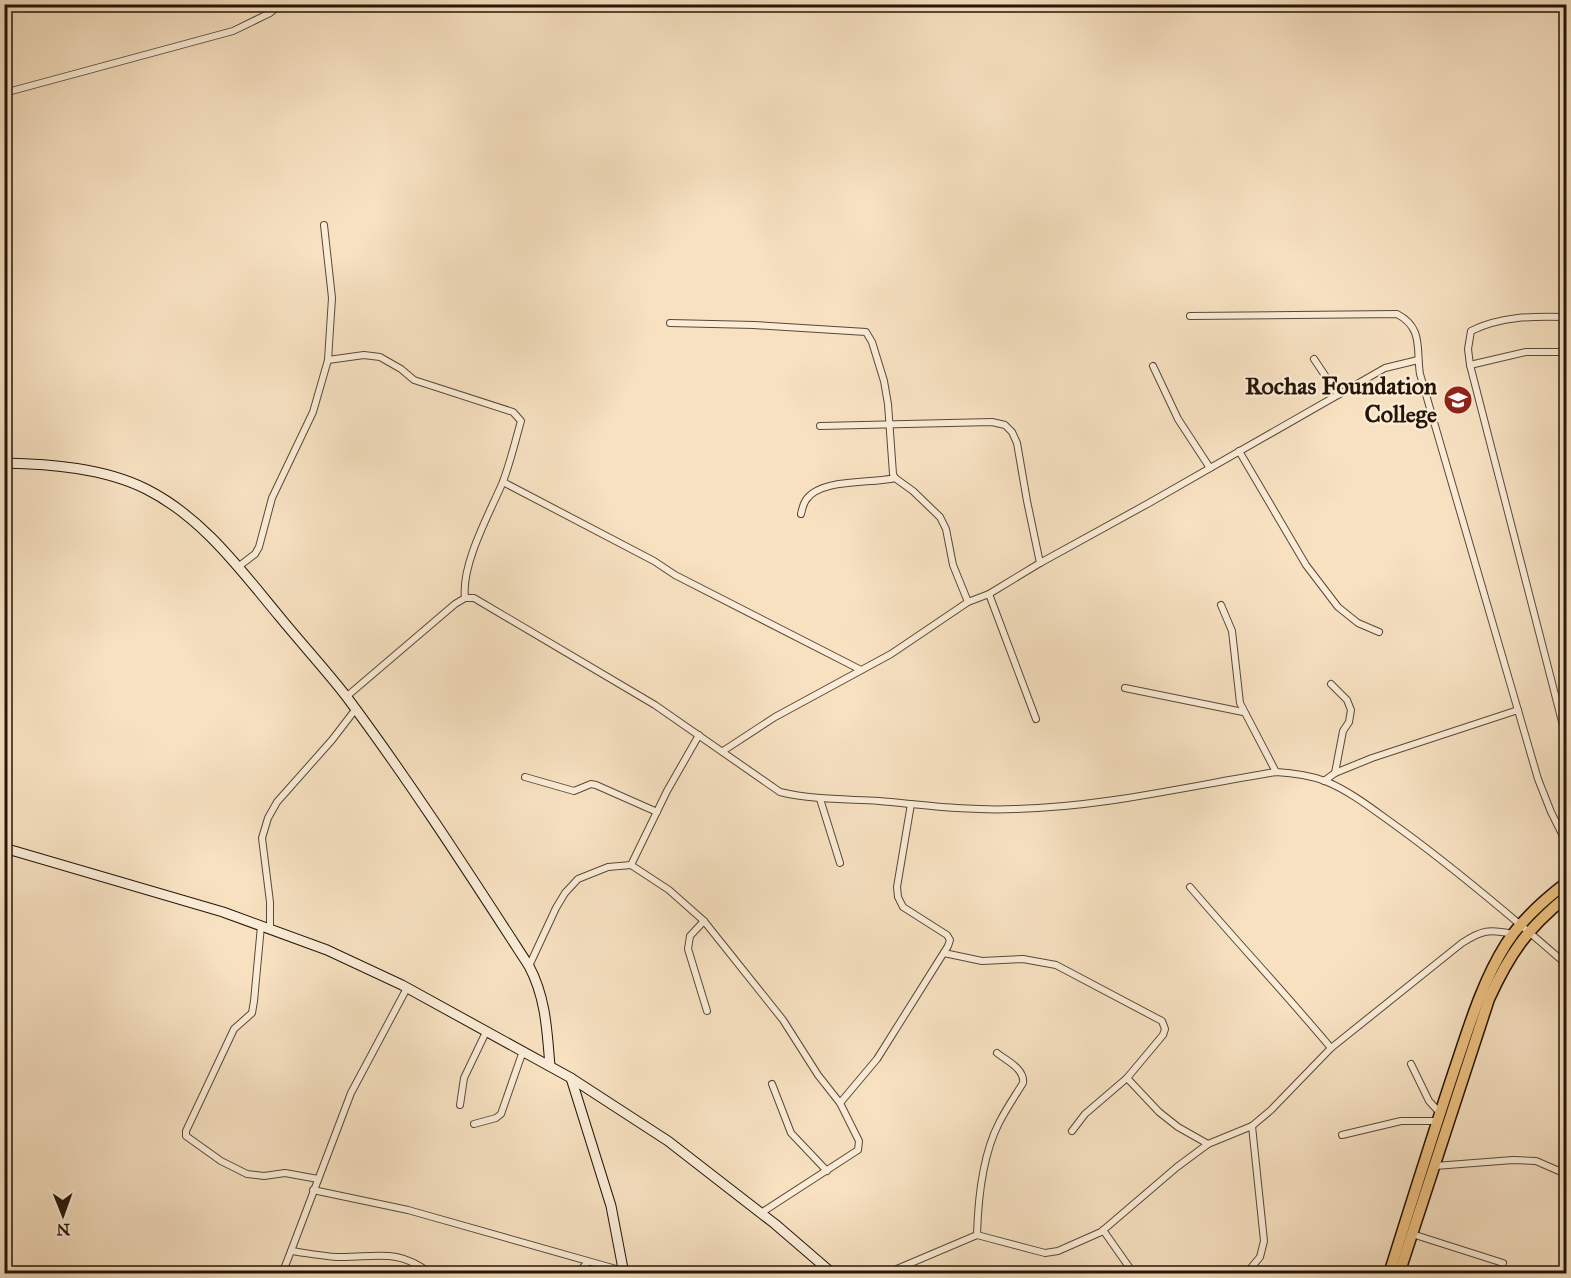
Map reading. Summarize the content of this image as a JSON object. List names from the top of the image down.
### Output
{
  "places": {
    "school or university": ["Rochas Foundation College"]
  },
  "north": "bottom"
}
